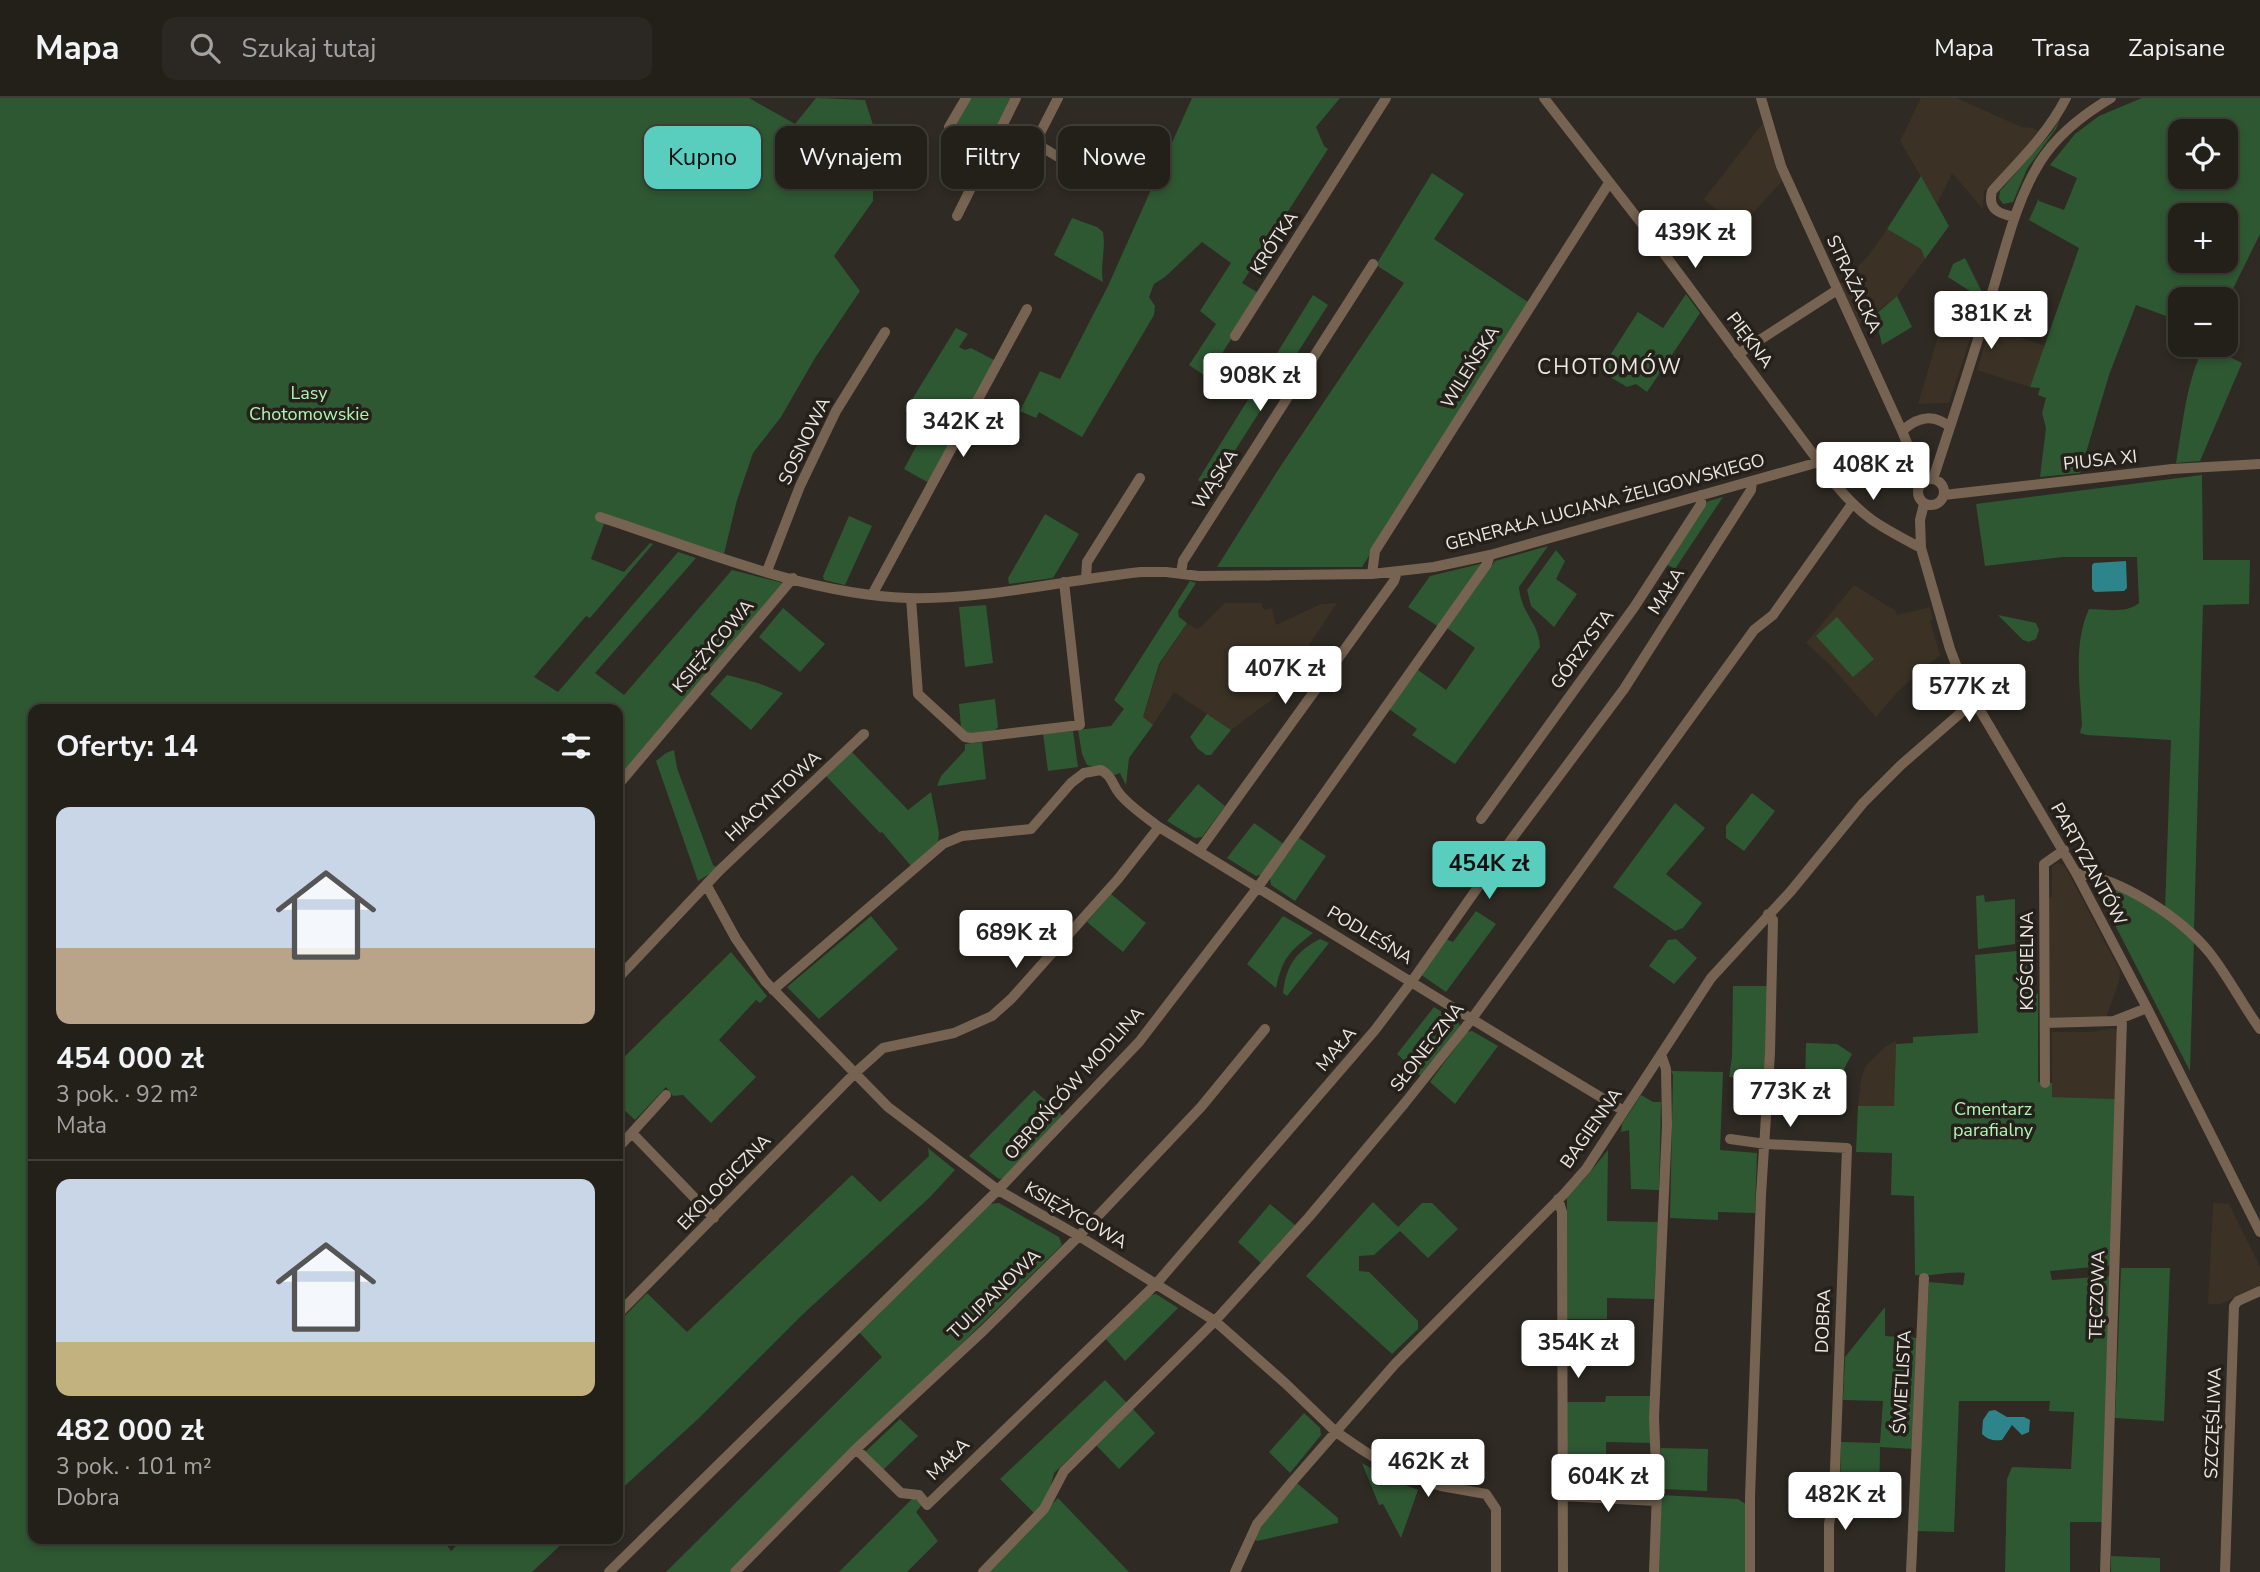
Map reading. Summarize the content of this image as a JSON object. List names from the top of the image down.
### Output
{
  "streets": {
    "street": [
      "KRÓTKA",
      "STRAŻACKA",
      "PIĘKNA",
      "WILEŃSKA",
      "SOSNOWA",
      "PIUSA XI",
      "WĄSKA",
      "GENERAŁA LUCJANA ŻELIGOWSKIEGO",
      "MAŁA",
      "KSIĘŻYCOWA",
      "GÓRZYSTA",
      "HIACYNTOWA",
      "PARTYZANTÓW",
      "PODLEŚNA",
      "KOŚCIELNA",
      "SŁONECZNA",
      "OBROŃCÓW MODLINA",
      "BAGIENNA",
      "EKOLOGICZNA",
      "TULIPANOWA",
      "TĘCZOWA",
      "DOBRA",
      "ŚWIETLISTA",
      "SZCZĘŚLIWA"
    ]
  },
  "crossings": [
    ["STRAŻACKA", "PIUSA XI"],
    ["STRAŻACKA", "PARTYZANTÓW"],
    ["PIĘKNA", "WILEŃSKA"],
    ["PIĘKNA", "GENERAŁA LUCJANA ŻELIGOWSKIEGO"],
    ["PIĘKNA", "PARTYZANTÓW"],
    ["PIĘKNA", "SŁONECZNA"],
    ["WILEŃSKA", "GENERAŁA LUCJANA ŻELIGOWSKIEGO"],
    ["SOSNOWA", "GENERAŁA LUCJANA ŻELIGOWSKIEGO"],
    ["PIUSA XI", "PARTYZANTÓW"],
    ["WĄSKA", "GENERAŁA LUCJANA ŻELIGOWSKIEGO"],
    ["GENERAŁA LUCJANA ŻELIGOWSKIEGO", "MAŁA"],
    ["GENERAŁA LUCJANA ŻELIGOWSKIEGO", "KSIĘŻYCOWA"],
    ["GENERAŁA LUCJANA ŻELIGOWSKIEGO", "GÓRZYSTA"],
    ["GENERAŁA LUCJANA ŻELIGOWSKIEGO", "OBROŃCÓW MODLINA"],
    ["MAŁA", "KSIĘŻYCOWA"],
    ["MAŁA", "PODLEŚNA"],
    ["MAŁA", "TULIPANOWA"],
    ["KSIĘŻYCOWA", "HIACYNTOWA"],
    ["KSIĘŻYCOWA", "PODLEŚNA"],
    ["KSIĘŻYCOWA", "SŁONECZNA"],
    ["KSIĘŻYCOWA", "OBROŃCÓW MODLINA"],
    ["KSIĘŻYCOWA", "BAGIENNA"],
    ["KSIĘŻYCOWA", "EKOLOGICZNA"],
    ["KSIĘŻYCOWA", "TULIPANOWA"],
    ["PARTYZANTÓW", "KOŚCIELNA"],
    ["PARTYZANTÓW", "BAGIENNA"],
    ["PODLEŚNA", "SŁONECZNA"],
    ["PODLEŚNA", "OBROŃCÓW MODLINA"],
    ["PODLEŚNA", "BAGIENNA"],
    ["PODLEŚNA", "EKOLOGICZNA"]
  ],
  "districts": ["CHOTOMÓW"],
  "parks": ["Lasy Chotomowskie", "Cmentarz parafialny"],
  "page": {
    "header": "Mapa",
    "search": "Szukaj tutaj",
    "nav": ["Mapa", "Trasa", "Zapisane"],
    "map_buttons": ["+", "−"],
    "chip": [
      "Kupno",
      "Wynajem",
      "Filtry",
      "Nowe"
    ],
    "price": [
      "439K zł",
      "381K zł",
      "908K zł",
      "342K zł",
      "408K zł",
      "407K zł",
      "577K zł",
      "454K zł",
      "689K zł",
      "773K zł",
      "354K zł",
      "462K zł",
      "604K zł",
      "482K zł"
    ],
    "heading": "Oferty: 14",
    "list": [
      {
        "name": "454 000 zł",
        "note": "3 pok. · 92 m² · Mała"
      },
      {
        "name": "482 000 zł",
        "note": "3 pok. · 101 m² · Dobra"
      }
    ]
  }
}
